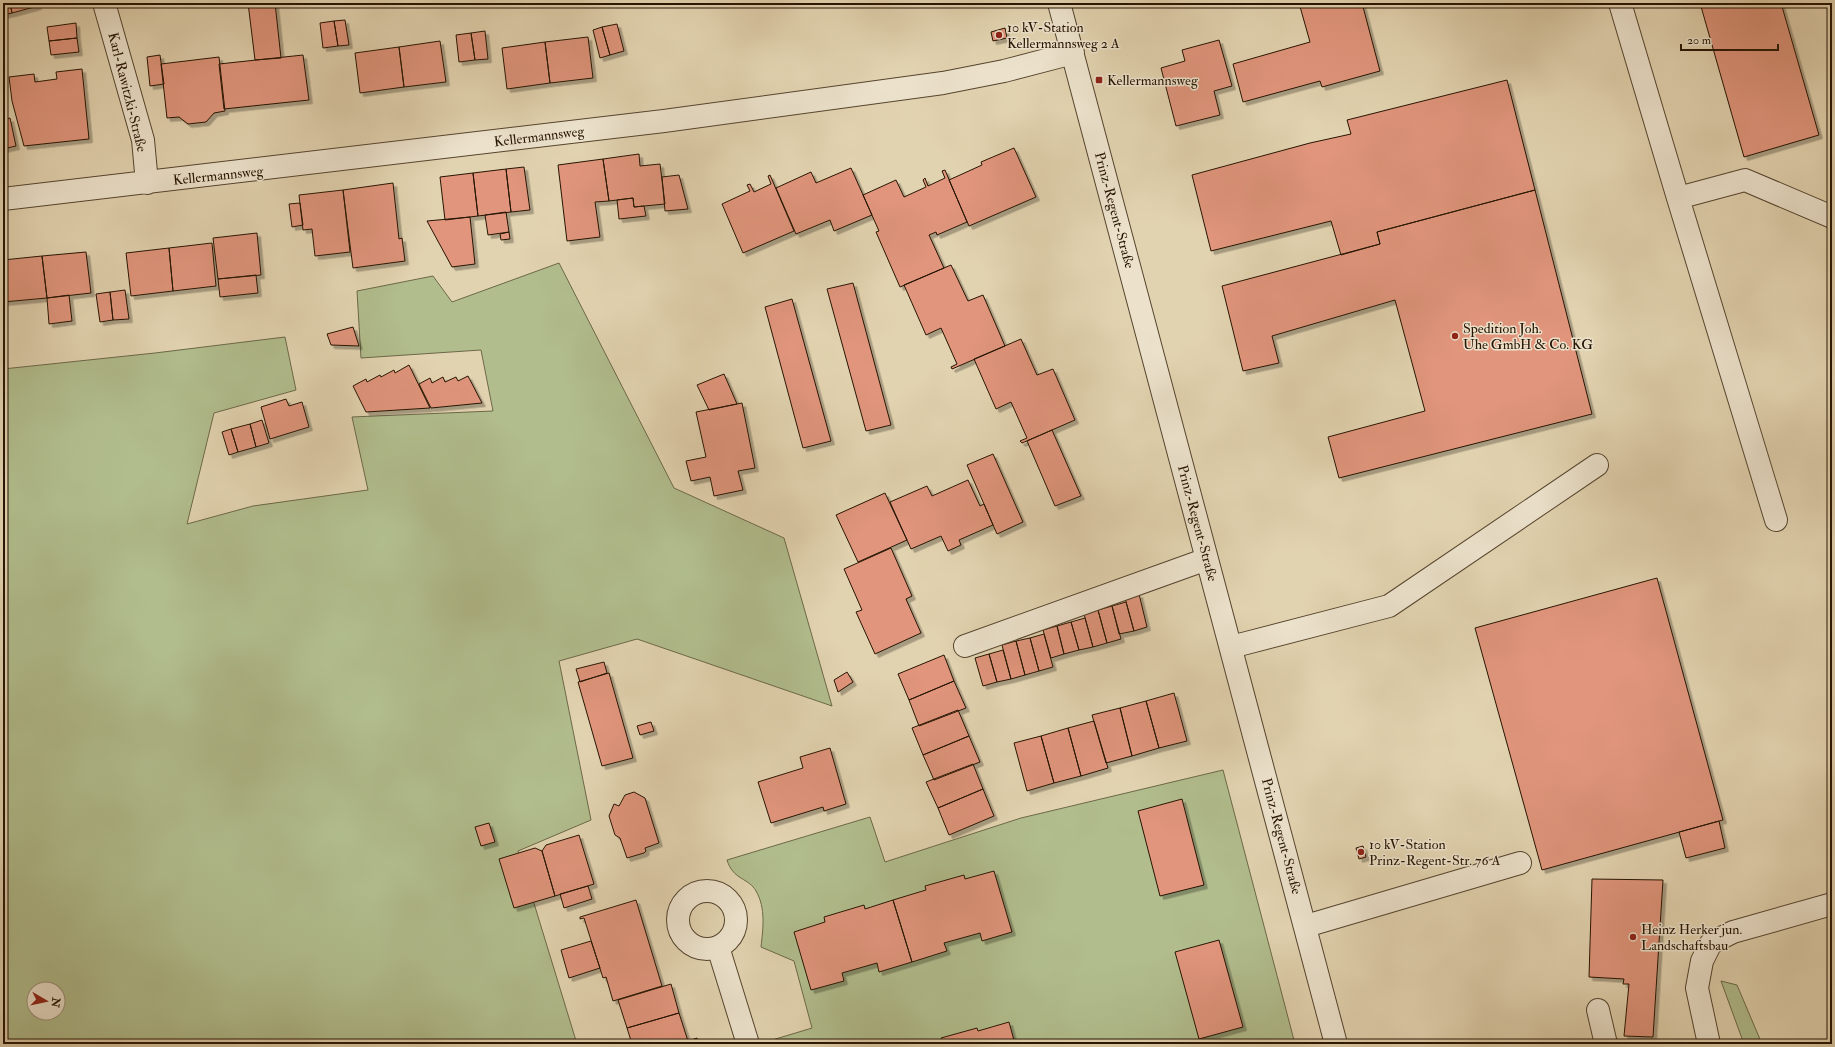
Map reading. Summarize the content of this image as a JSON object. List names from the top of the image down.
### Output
{
  "streets": {
    "street": ["Karl-Rawitzki-Straße", "Kellermannsweg", "Prinz-Regent-Straße"]
  },
  "crossings": [
    ["Karl-Rawitzki-Straße", "Kellermannsweg"],
    ["Kellermannsweg", "Prinz-Regent-Straße"]
  ],
  "places": {
    "other": [
      "10 kV-Station Kellermannsweg 2 A",
      "Spedition Joh. Uhe GmbH & Co. KG",
      "10 kV-Station Prinz-Regent-Str. 76 A",
      "Heinz Herker jun. Landschaftsbau"
    ],
    "transit": ["Kellermannsweg"]
  },
  "scale_bar": "20 m",
  "north": "right"
}
